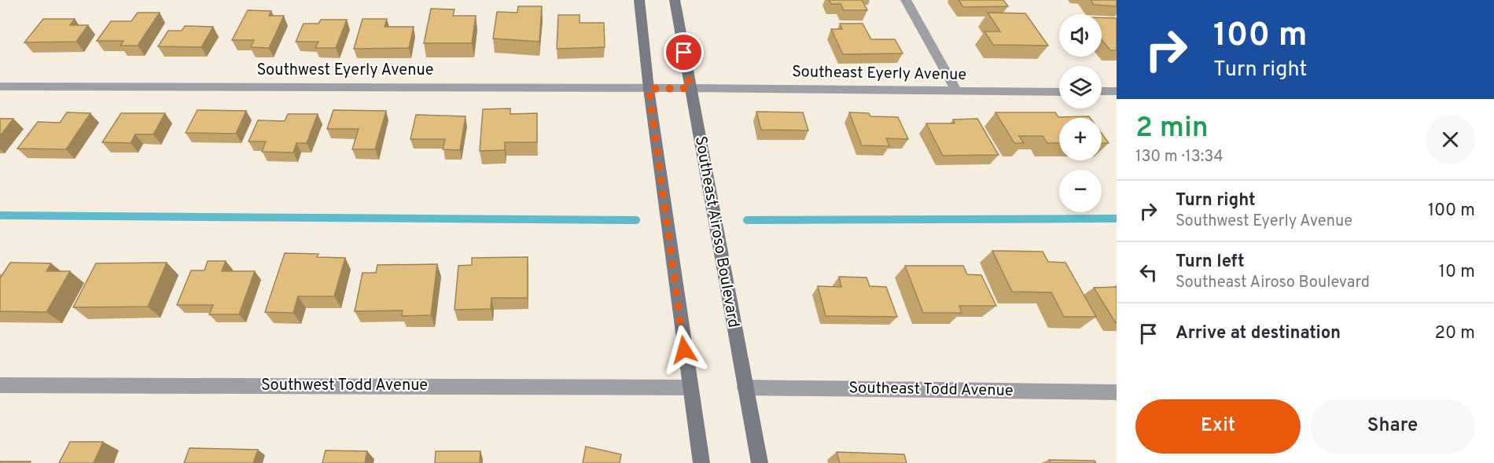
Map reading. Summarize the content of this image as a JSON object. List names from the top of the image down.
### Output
{
  "streets": {
    "main road": ["Southeast Airoso Boulevard"],
    "street": [
      "Southwest Eyerly Avenue",
      "Southeast Eyerly Avenue",
      "Southwest Todd Avenue",
      "Southeast Todd Avenue"
    ]
  },
  "crossings": [
    ["Southwest Eyerly Avenue", "Southeast Eyerly Avenue"],
    ["Southwest Eyerly Avenue", "Southeast Airoso Boulevard"],
    ["Southeast Eyerly Avenue", "Southeast Airoso Boulevard"],
    ["Southeast Airoso Boulevard", "Southeast Todd Avenue"]
  ],
  "page": {
    "turn": ["100 m", "Turn right"],
    "map_buttons": ["+", "−"],
    "heading": ["2 min", "130 m · 13:34"],
    "list": [
      {
        "name": "Turn right",
        "note": "Southwest Eyerly Avenue",
        "value": "100 m"
      },
      {
        "name": "Turn left",
        "note": "Southeast Airoso Boulevard",
        "value": "10 m"
      },
      {
        "name": "Arrive at destination",
        "value": "20 m"
      }
    ],
    "buttons": ["Exit", "Share"]
  }
}
